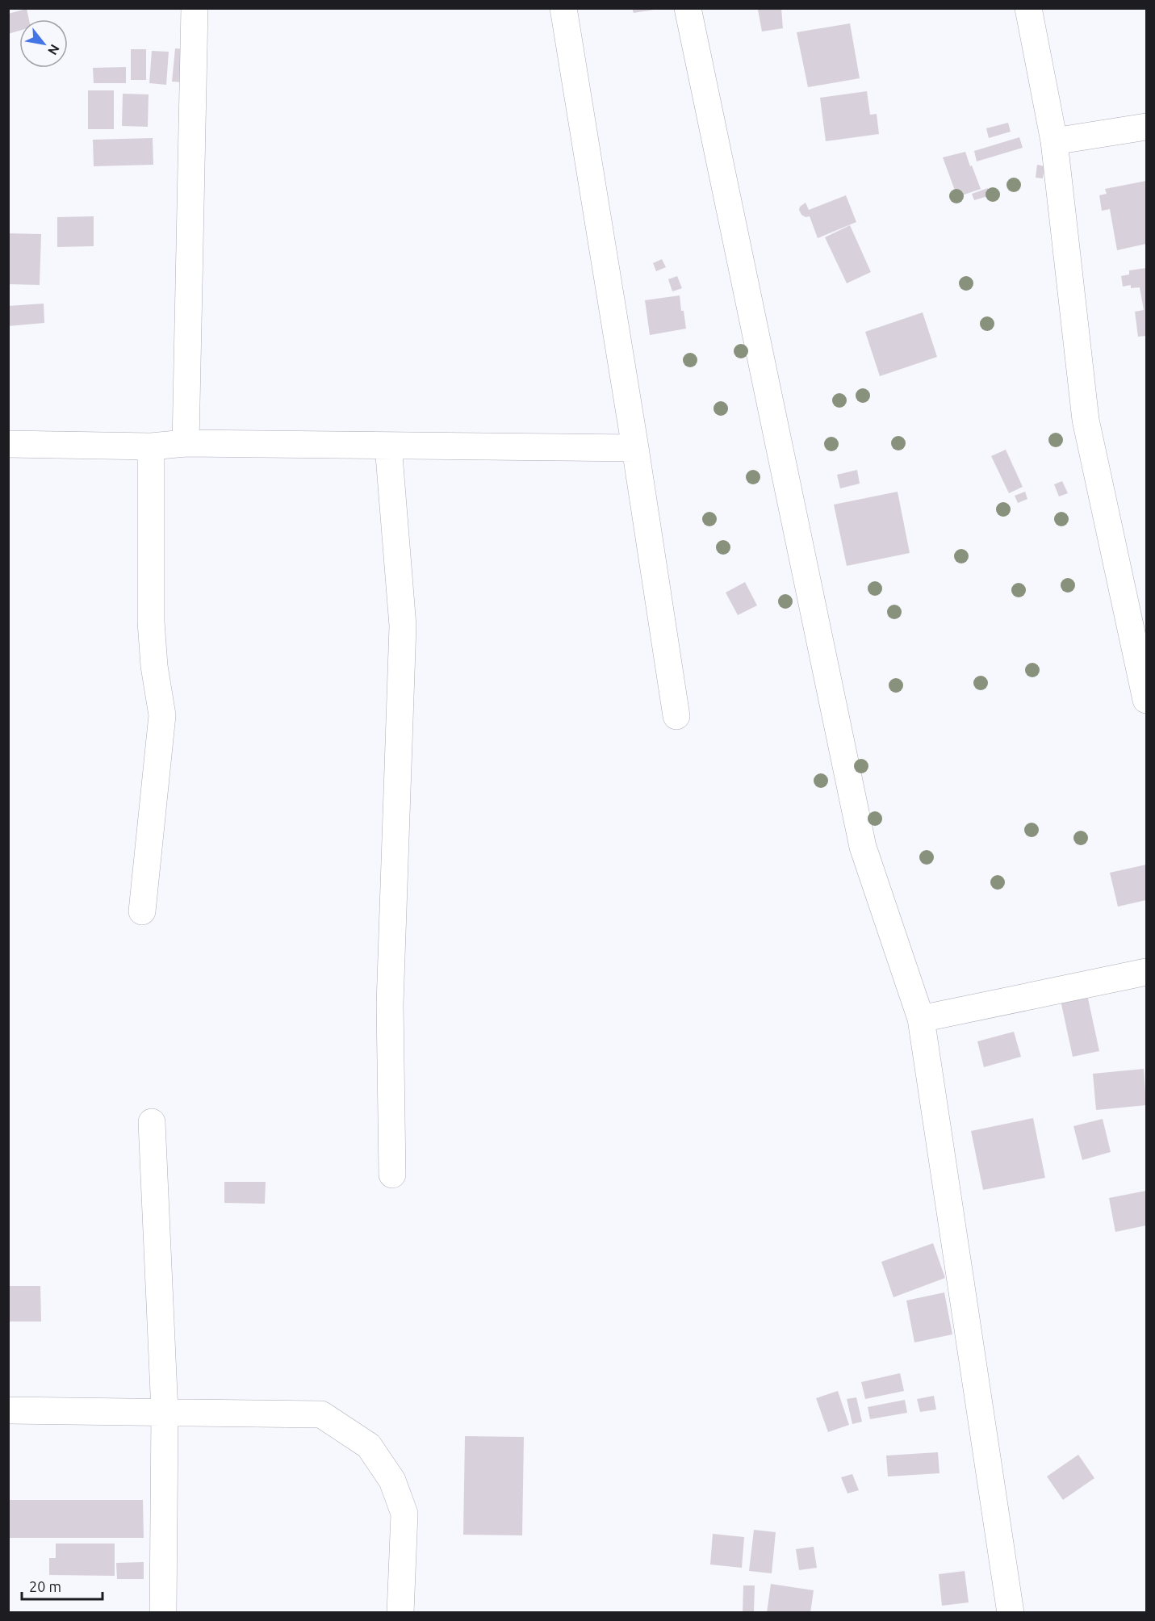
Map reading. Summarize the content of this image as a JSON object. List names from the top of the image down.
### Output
{
  "scale_bar": "20 m",
  "north": "bottom right"
}
